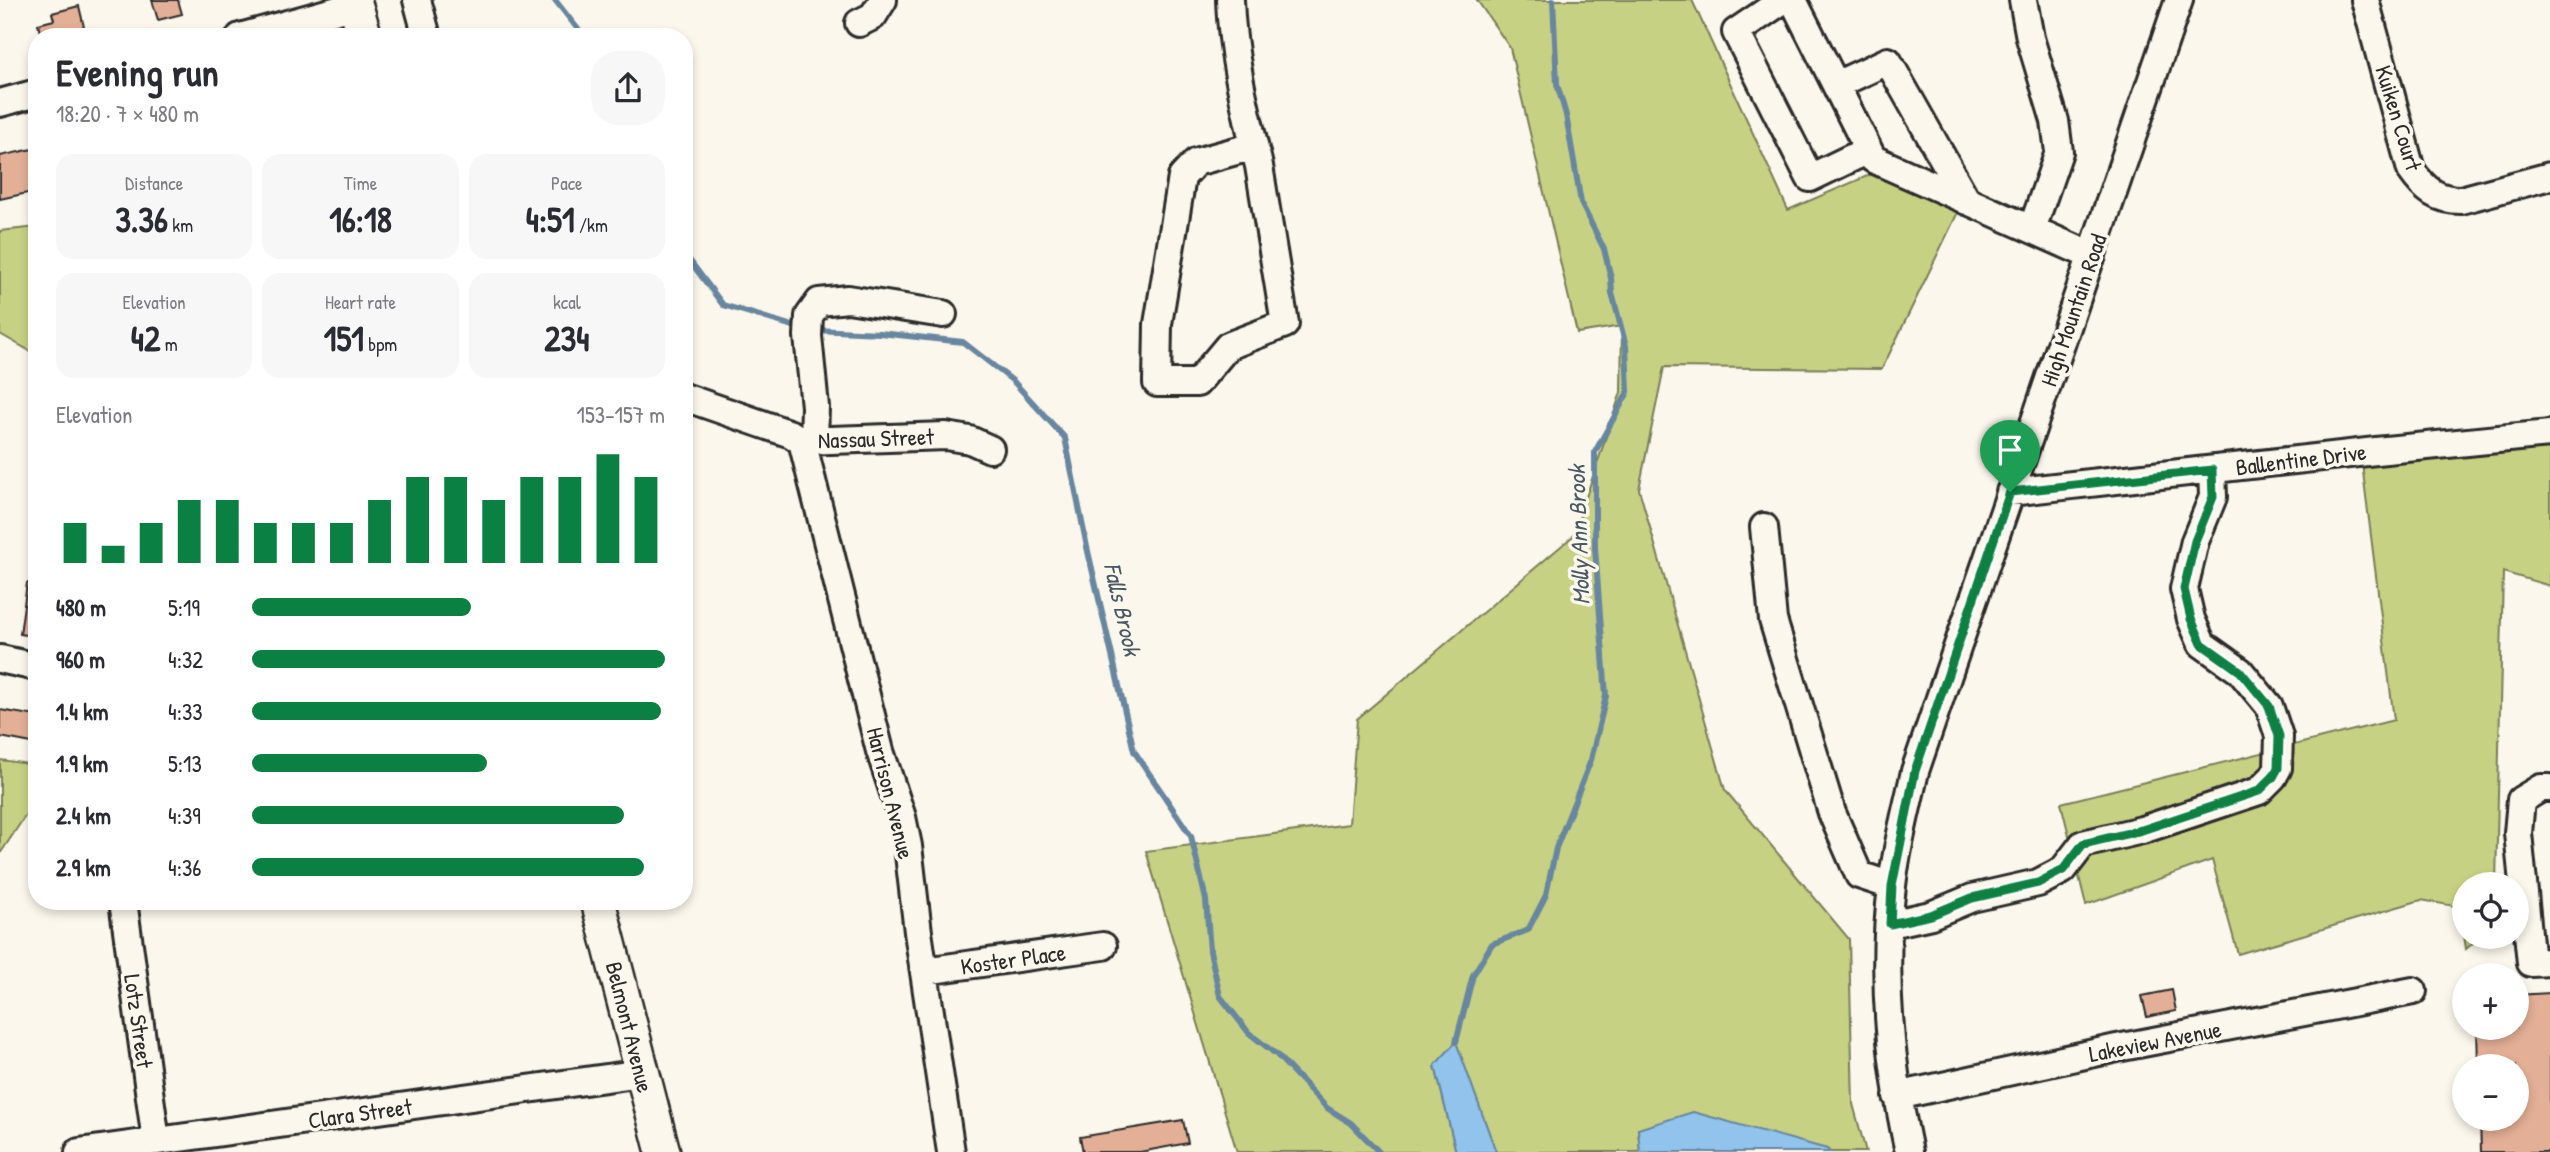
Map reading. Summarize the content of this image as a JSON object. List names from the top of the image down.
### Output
{
  "streets": {
    "main road": ["Belmont Avenue"],
    "street": [
      "Kuiken Court",
      "High Mountain Road",
      "Nassau Street",
      "Ballentine Drive",
      "Harrison Avenue",
      "Koster Place",
      "Lotz Street",
      "Lakeview Avenue",
      "Clara Street"
    ]
  },
  "crossings": [
    ["High Mountain Road", "Ballentine Drive"],
    ["High Mountain Road", "Lakeview Avenue"],
    ["Nassau Street", "Harrison Avenue"],
    ["Harrison Avenue", "Koster Place"],
    ["Lotz Street", "Clara Street"],
    ["Belmont Avenue", "Clara Street"]
  ],
  "water": ["Molly Ann Brook", "Falls Brook"],
  "page": {
    "heading": ["Evening run", "18:20 · 7 × 480 m"],
    "stats": [
      ["Distance", "3.36 km"],
      ["Time", "16:18"],
      ["Pace", "4:51 /km"],
      ["Elevation", "42 m"],
      ["Heart rate", "151 bpm"],
      ["kcal", "234"]
    ],
    "chart": ["Elevation", "153–157 m"],
    "list": [
      {
        "name": "480 m",
        "note": "5:19"
      },
      {
        "name": "960 m",
        "note": "4:32"
      },
      {
        "name": "1.4 km",
        "note": "4:33"
      },
      {
        "name": "1.9 km",
        "note": "5:13"
      },
      {
        "name": "2.4 km",
        "note": "4:39"
      },
      {
        "name": "2.9 km",
        "note": "4:36"
      }
    ],
    "map_buttons": ["+", "−"]
  }
}
